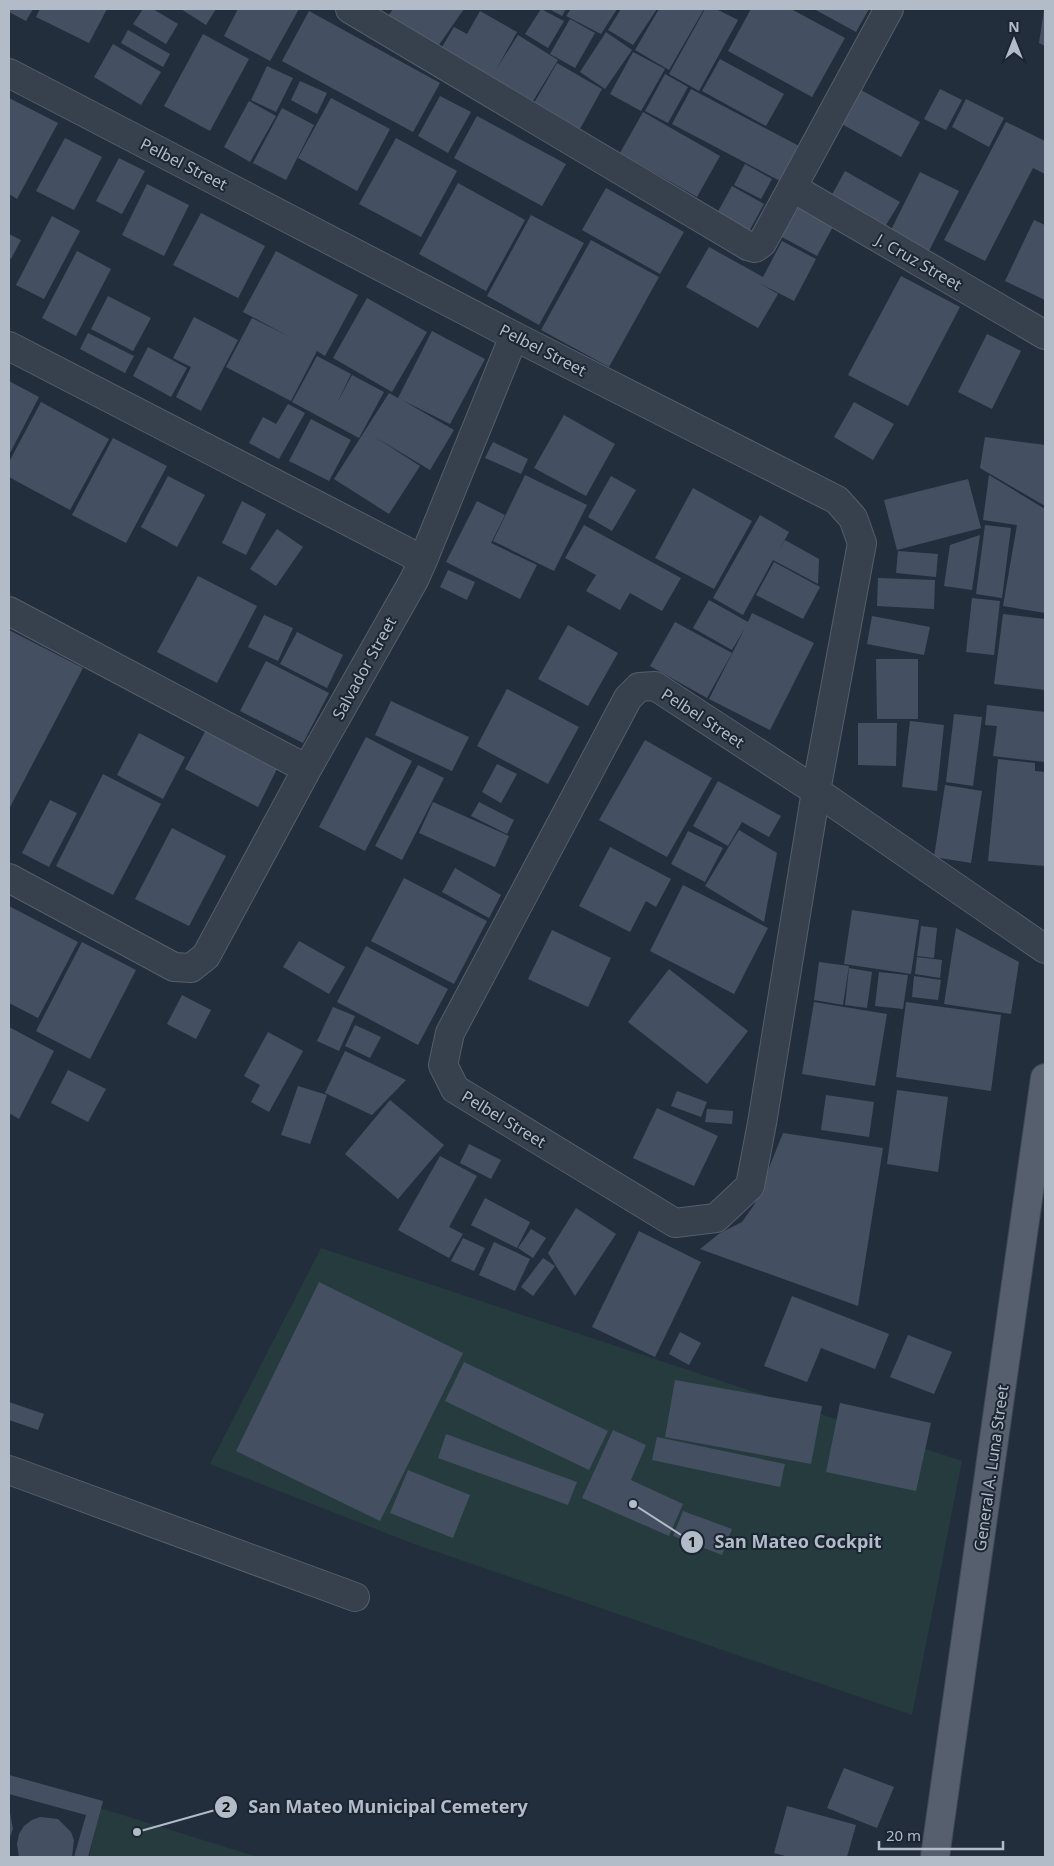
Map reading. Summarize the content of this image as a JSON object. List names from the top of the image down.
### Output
{
  "streets": {
    "main road": ["General A. Luna Street"],
    "street": ["Pelbel Street", "J. Cruz Street", "Salvador Street"]
  },
  "crossings": [
    ["Pelbel Street", "Salvador Street"]
  ],
  "places": ["San Mateo Cockpit", "San Mateo Municipal Cemetery"],
  "scale_bar": "20 m",
  "north": "top"
}
